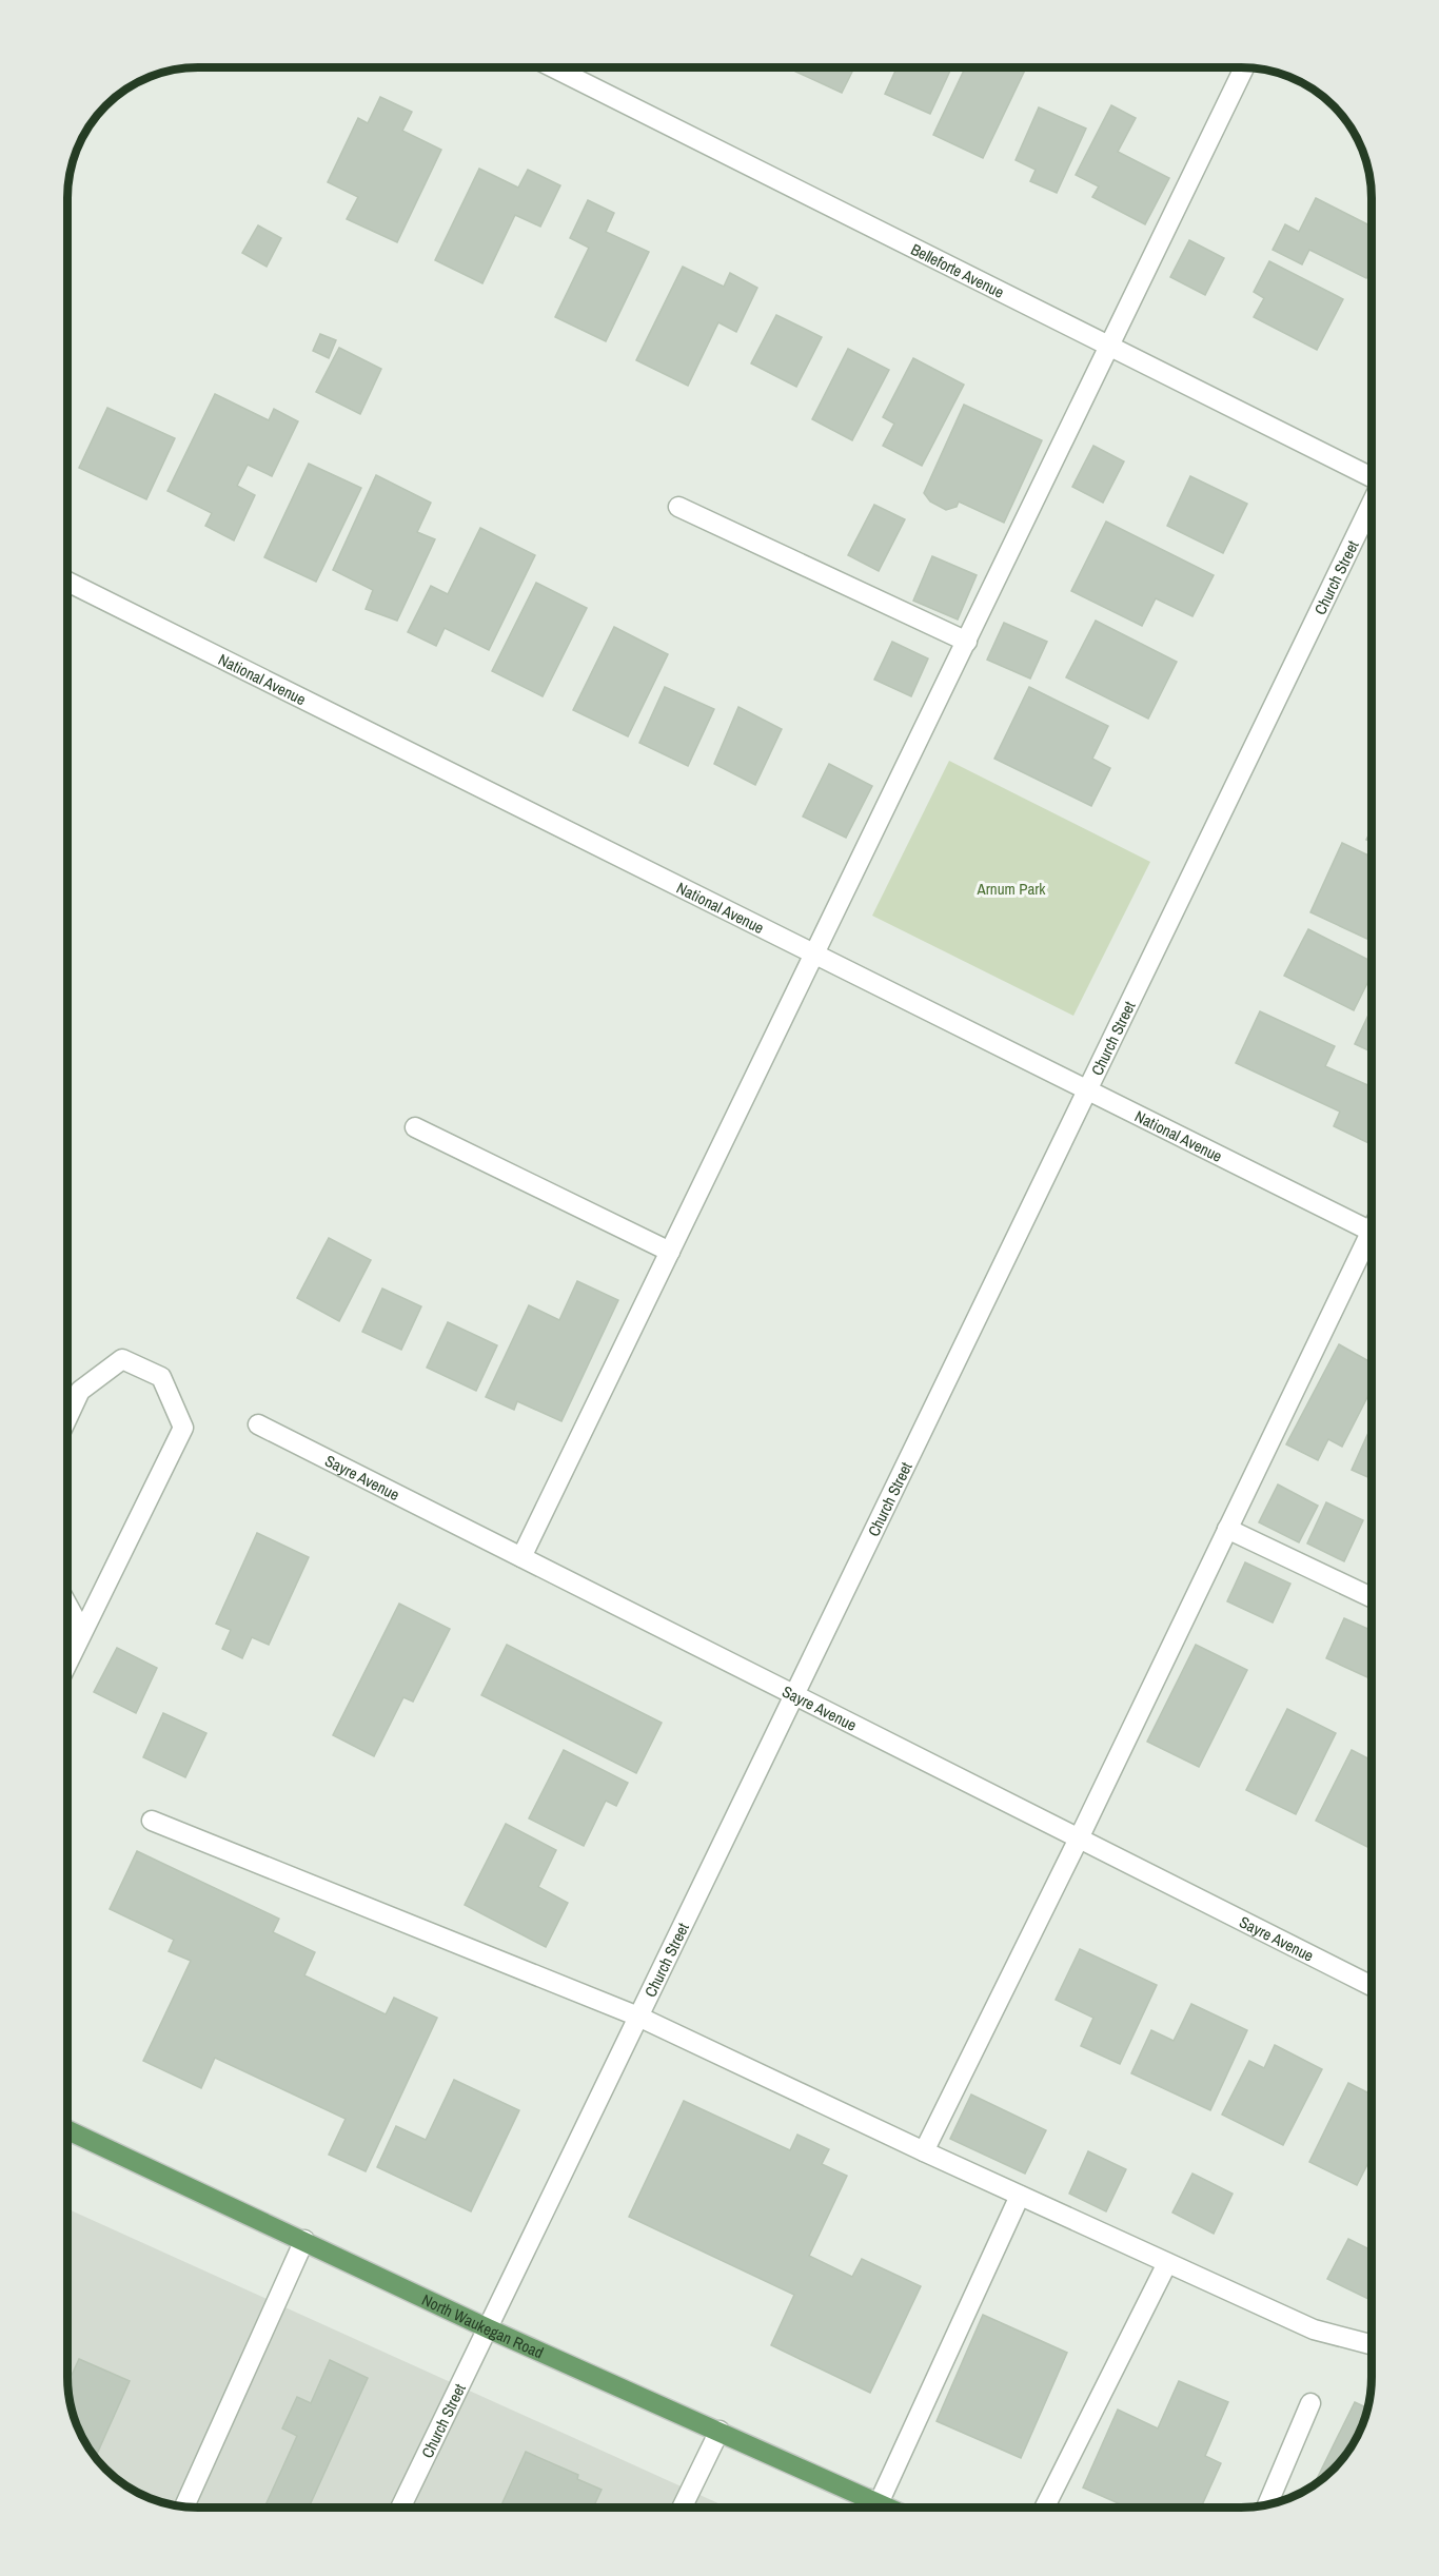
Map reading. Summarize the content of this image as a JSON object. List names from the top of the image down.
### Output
{
  "streets": {
    "main road": ["North Waukegan Road"],
    "street": [
      "Belleforte Avenue",
      "Church Street",
      "National Avenue",
      "Sayre Avenue"
    ]
  },
  "crossings": [
    ["Church Street", "National Avenue"],
    ["Church Street", "Sayre Avenue"],
    ["Church Street", "North Waukegan Road"]
  ],
  "parks": ["Arnum Park"]
}
